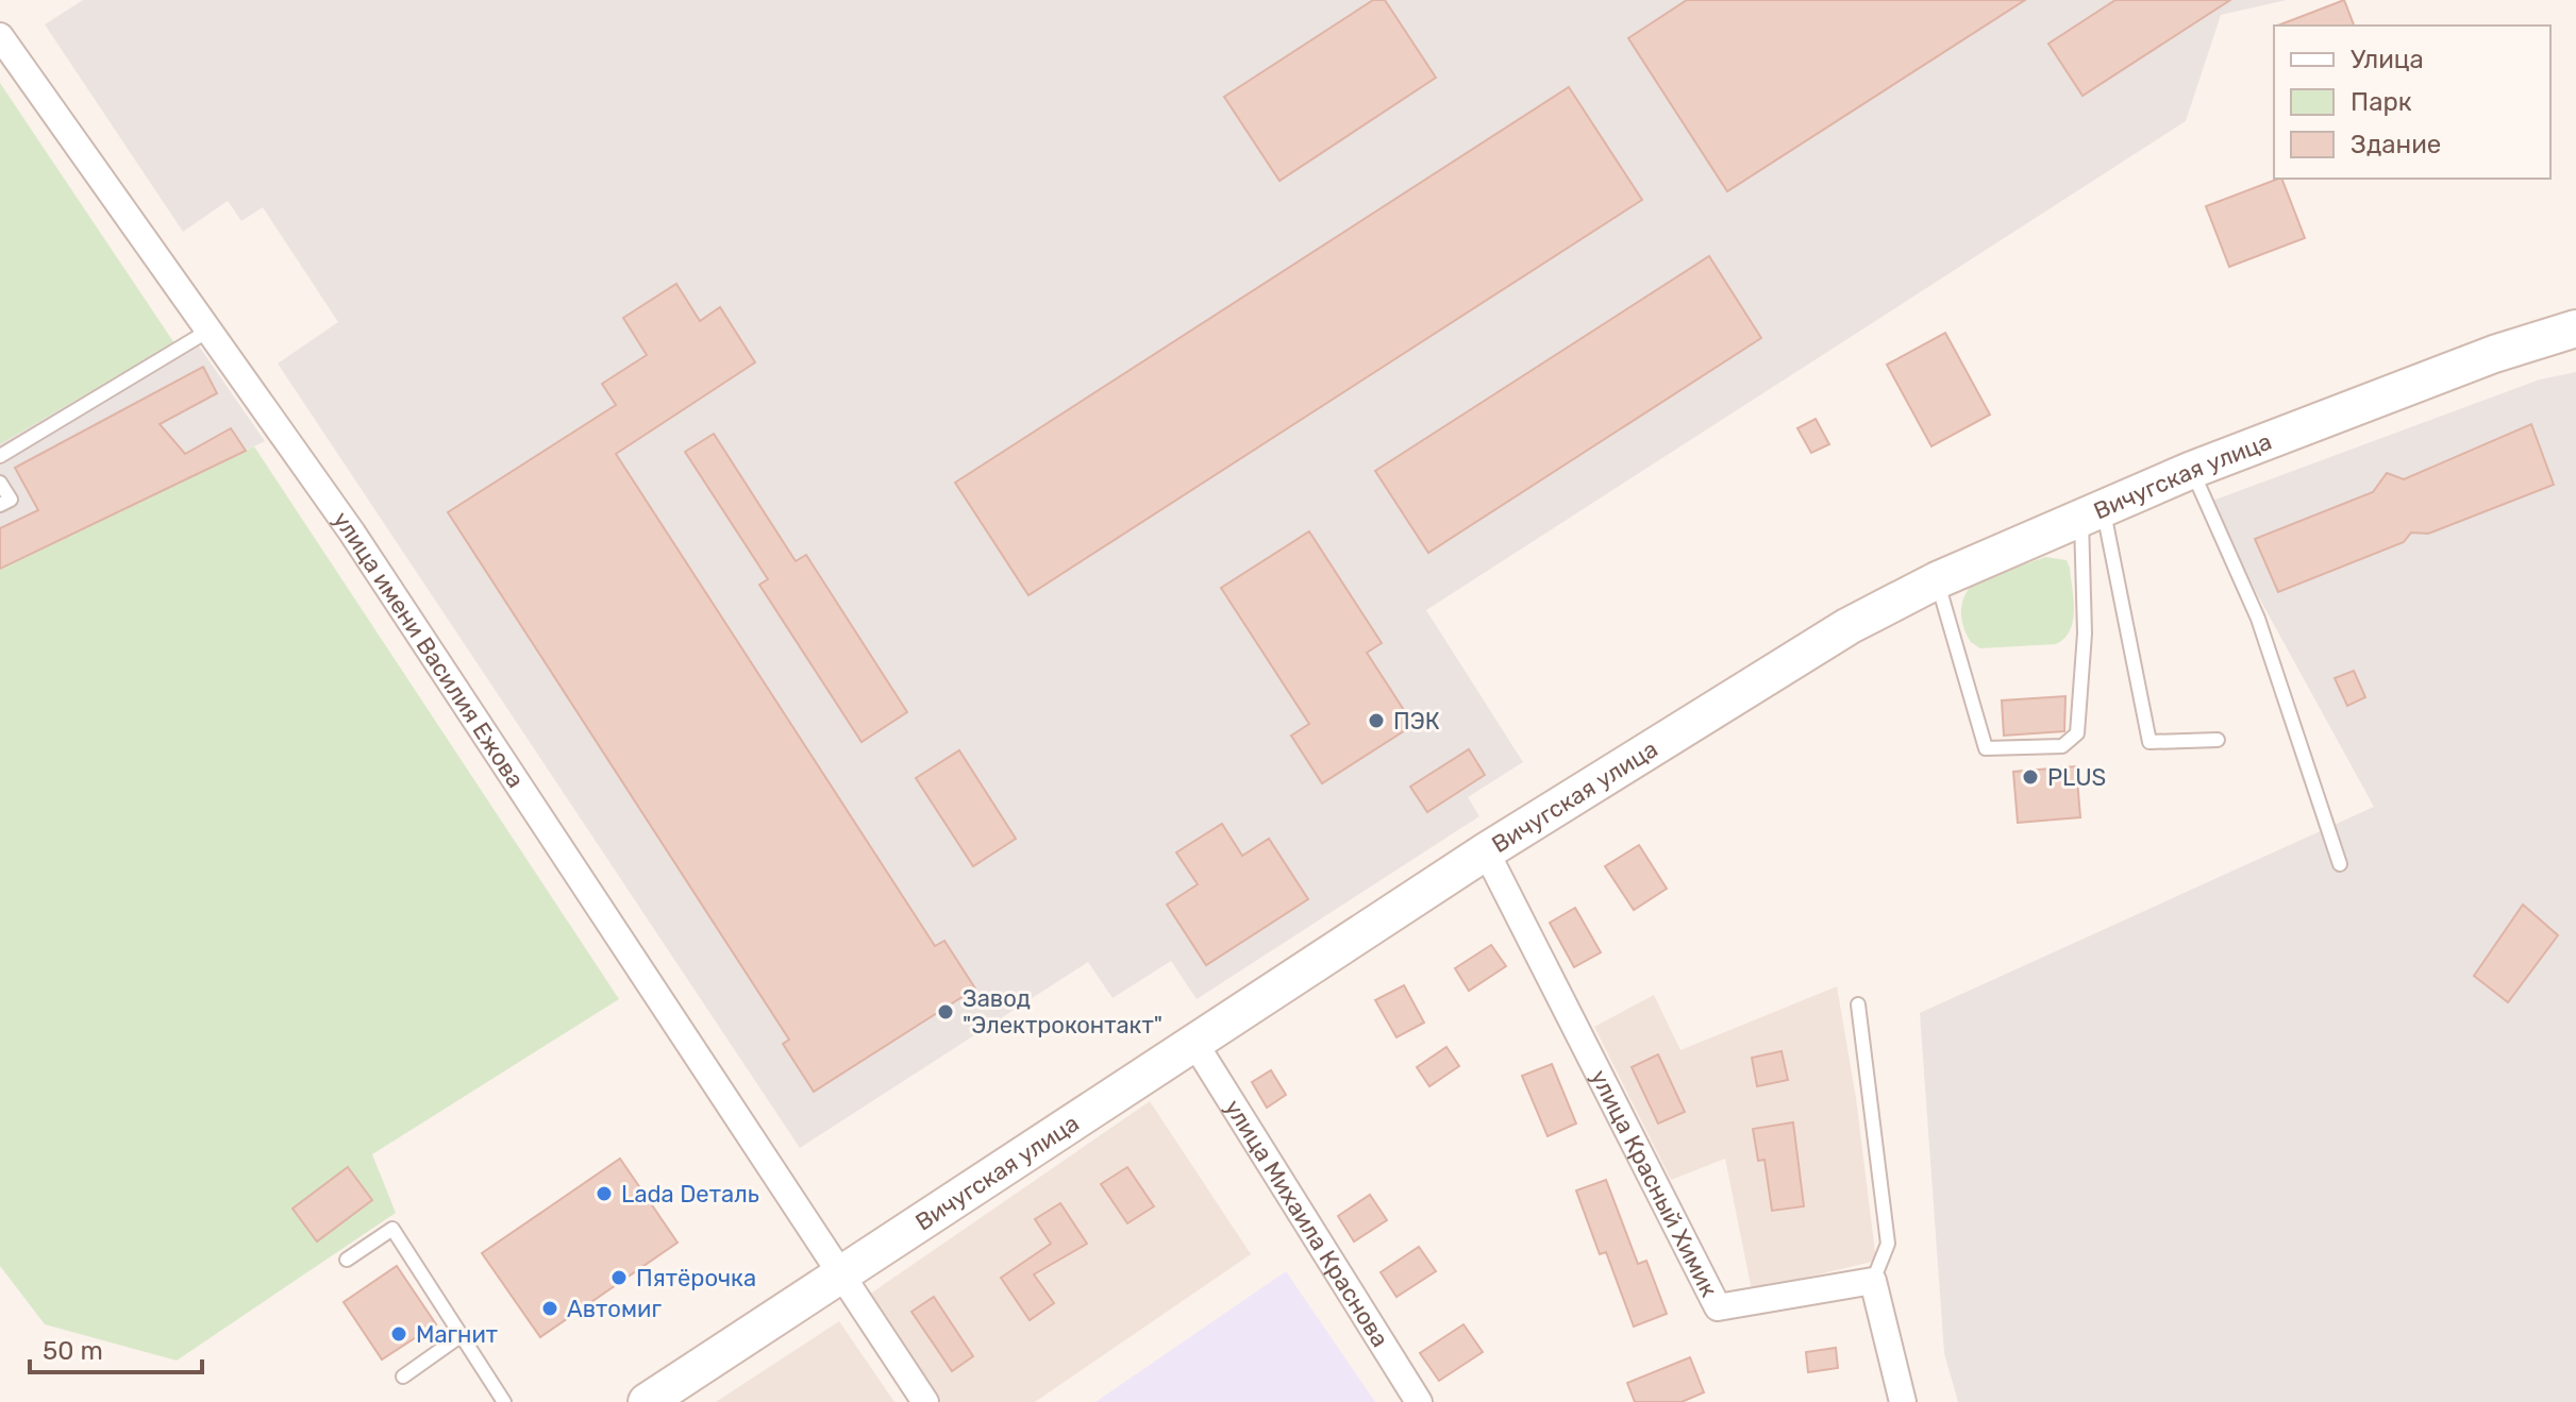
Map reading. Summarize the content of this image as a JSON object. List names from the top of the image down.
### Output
{
  "streets": {
    "main road": ["Вичугская улица"],
    "street": ["улица имени Василия Ежова", "улица Красный Химик", "улица Михаила Краснова"]
  },
  "crossings": [
    ["Вичугская улица", "улица имени Василия Ежова"],
    ["Вичугская улица", "улица Красный Химик"],
    ["Вичугская улица", "улица Михаила Краснова"]
  ],
  "places": [
    "ПЭК",
    "PLUS",
    "Завод \"Электроконтакт\"",
    "Lada Dеталь",
    "Пятёрочка",
    "Автомиг",
    "Магнит"
  ],
  "legend": ["Улица", "Парк", "Здание"],
  "scale_bar": "50 m"
}
